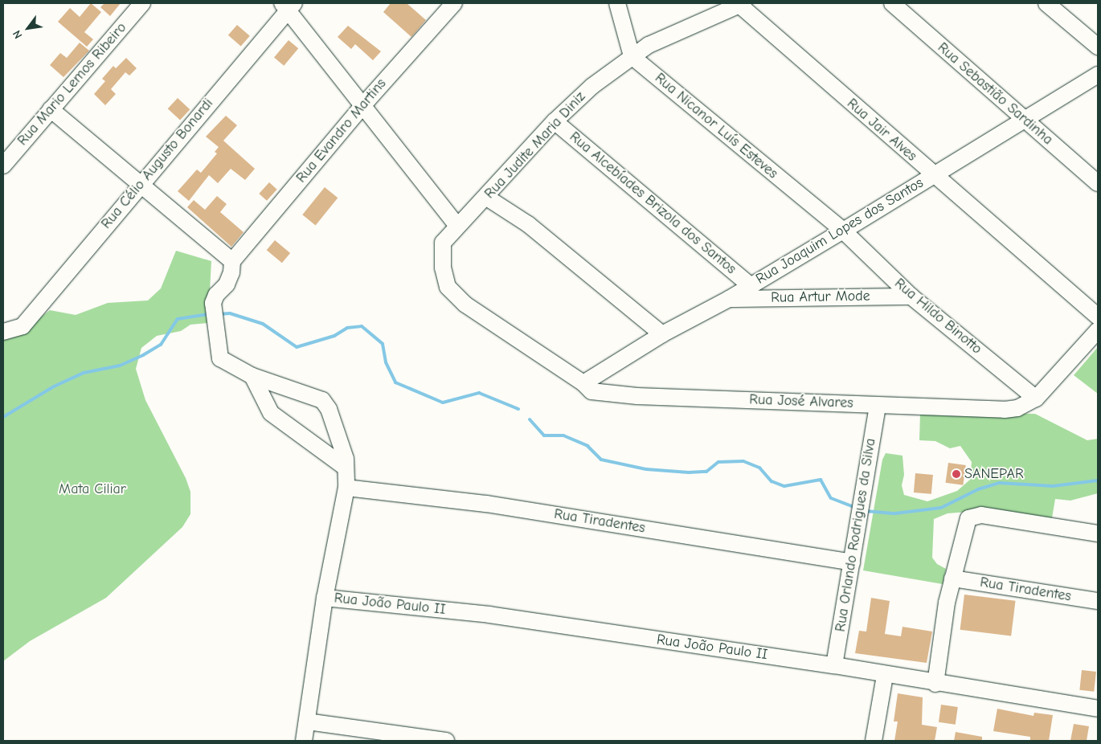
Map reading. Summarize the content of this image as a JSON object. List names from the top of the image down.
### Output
{
  "streets": {
    "street": [
      "Rua Mario Lemos Ribeiro",
      "Rua Sebastião Sardinha",
      "Rua Nicanor Luís Esteves",
      "Rua Jair Alves",
      "Rua Evandro Martins",
      "Rua Judite Maria Diniz",
      "Rua Célio Augusto Bonardi",
      "Rua Alcebíades Brizola dos Santos",
      "Rua Joaquim Lopes dos Santos",
      "Rua Artur Mode",
      "Rua Hildo Binotto",
      "Rua José Alvares",
      "Rua Tiradentes",
      "Rua Orlando Rodrigues da Silva",
      "Rua João Paulo II"
    ]
  },
  "crossings": [
    ["Rua Sebastião Sardinha", "Rua Joaquim Lopes dos Santos"],
    ["Rua Nicanor Luís Esteves", "Rua Judite Maria Diniz"],
    ["Rua Nicanor Luís Esteves", "Rua Joaquim Lopes dos Santos"],
    ["Rua Nicanor Luís Esteves", "Rua Hildo Binotto"],
    ["Rua Jair Alves", "Rua Judite Maria Diniz"],
    ["Rua Jair Alves", "Rua Joaquim Lopes dos Santos"],
    ["Rua Judite Maria Diniz", "Rua Alcebíades Brizola dos Santos"],
    ["Rua Judite Maria Diniz", "Rua Joaquim Lopes dos Santos"],
    ["Rua Judite Maria Diniz", "Rua José Alvares"],
    ["Rua Alcebíades Brizola dos Santos", "Rua Joaquim Lopes dos Santos"],
    ["Rua Joaquim Lopes dos Santos", "Rua Artur Mode"],
    ["Rua Joaquim Lopes dos Santos", "Rua Hildo Binotto"],
    ["Rua Joaquim Lopes dos Santos", "Rua José Alvares"],
    ["Rua Artur Mode", "Rua Hildo Binotto"],
    ["Rua Hildo Binotto", "Rua José Alvares"],
    ["Rua José Alvares", "Rua Orlando Rodrigues da Silva"],
    ["Rua Tiradentes", "Rua Orlando Rodrigues da Silva"],
    ["Rua Orlando Rodrigues da Silva", "Rua João Paulo II"]
  ],
  "parks": ["Mata Ciliar"],
  "places": ["SANEPAR"],
  "north": "bottom left"
}
